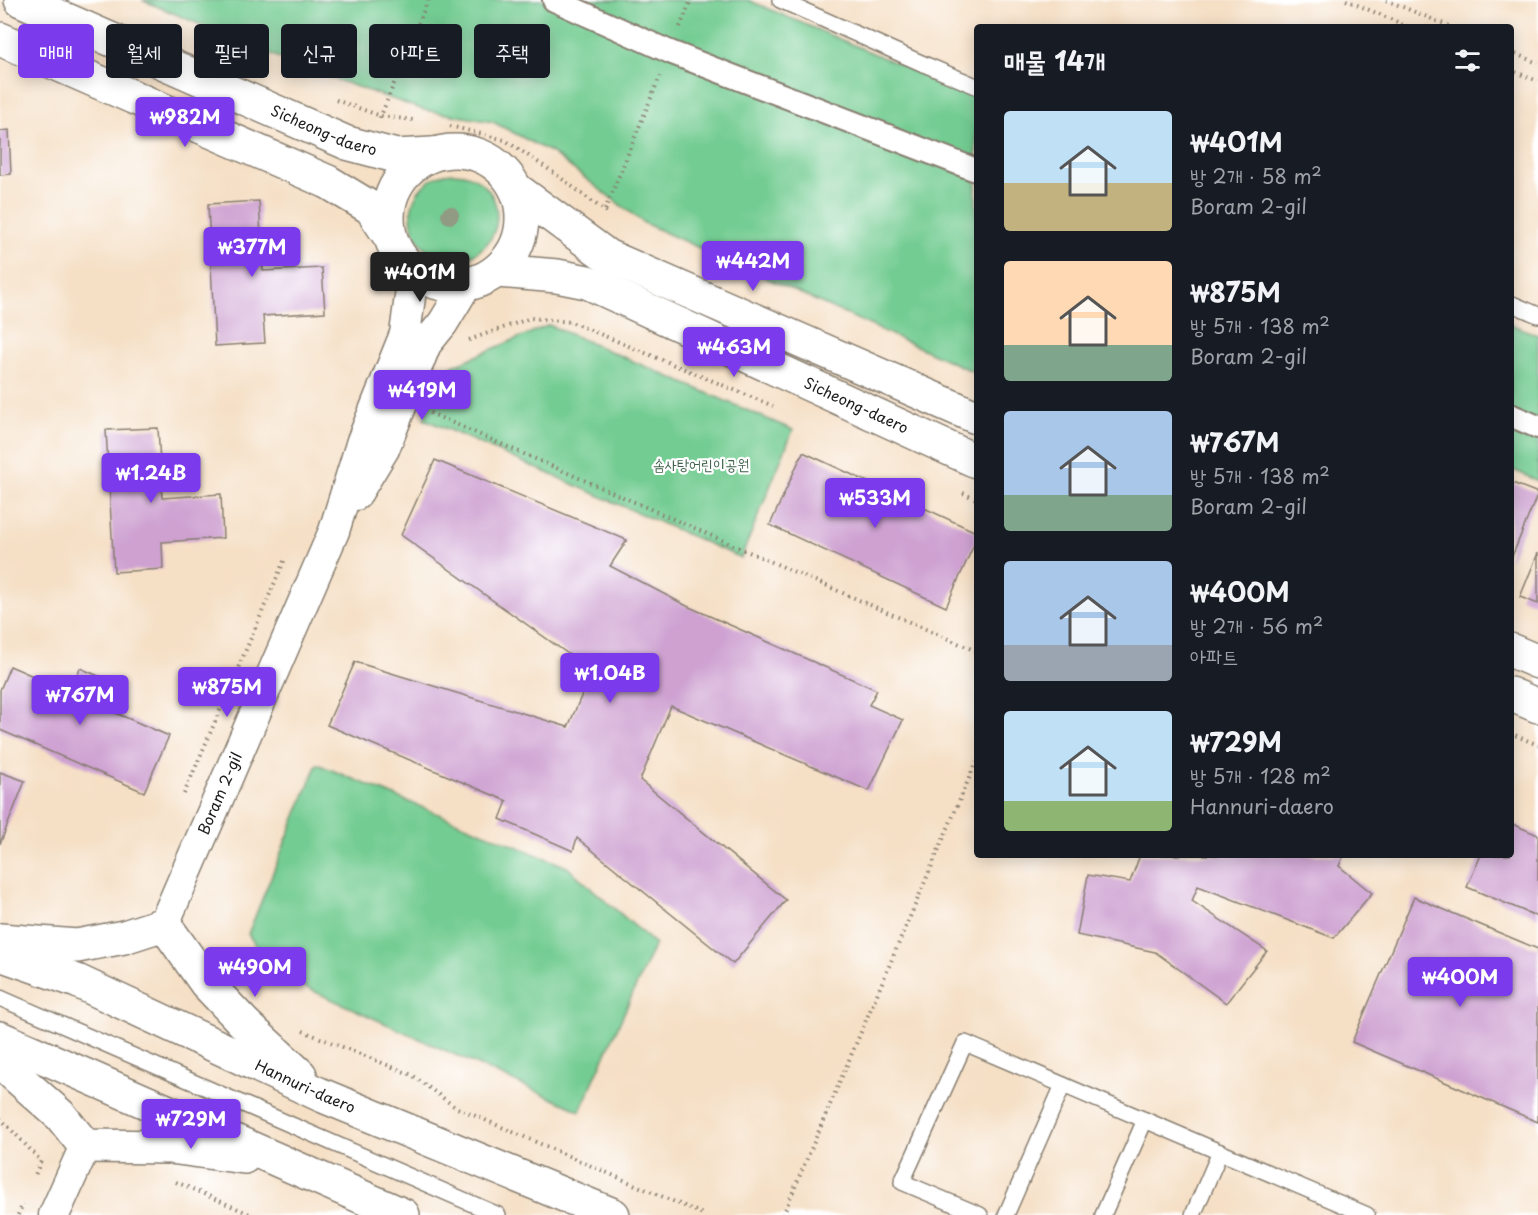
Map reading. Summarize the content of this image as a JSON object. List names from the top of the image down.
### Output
{
  "streets": {
    "street": ["Sicheong-daero", "Boram 2-gil", "Hannuri-daero"]
  },
  "crossings": [
    ["Sicheong-daero", "Boram 2-gil"]
  ],
  "parks": ["솜사탕어린이공원"],
  "page": {
    "chip": [
      "매매",
      "월세",
      "필터",
      "신규",
      "아파트",
      "주택"
    ],
    "heading": "매물 14개",
    "list": [
      {
        "name": "₩401M",
        "note": "방 2개 · 58 m² · Boram 2-gil"
      },
      {
        "name": "₩875M",
        "note": "방 5개 · 138 m² · Boram 2-gil"
      },
      {
        "name": "₩767M",
        "note": "방 5개 · 138 m² · Boram 2-gil"
      },
      {
        "name": "₩400M",
        "note": "방 2개 · 56 m² · 아파트"
      },
      {
        "name": "₩729M",
        "note": "방 5개 · 128 m² · Hannuri-daero"
      }
    ],
    "price": [
      "₩982M",
      "₩377M",
      "₩442M",
      "₩401M",
      "₩463M",
      "₩419M",
      "₩1.24B",
      "₩533M",
      "₩1.04B",
      "₩875M",
      "₩767M",
      "₩490M",
      "₩400M",
      "₩729M"
    ]
  }
}
